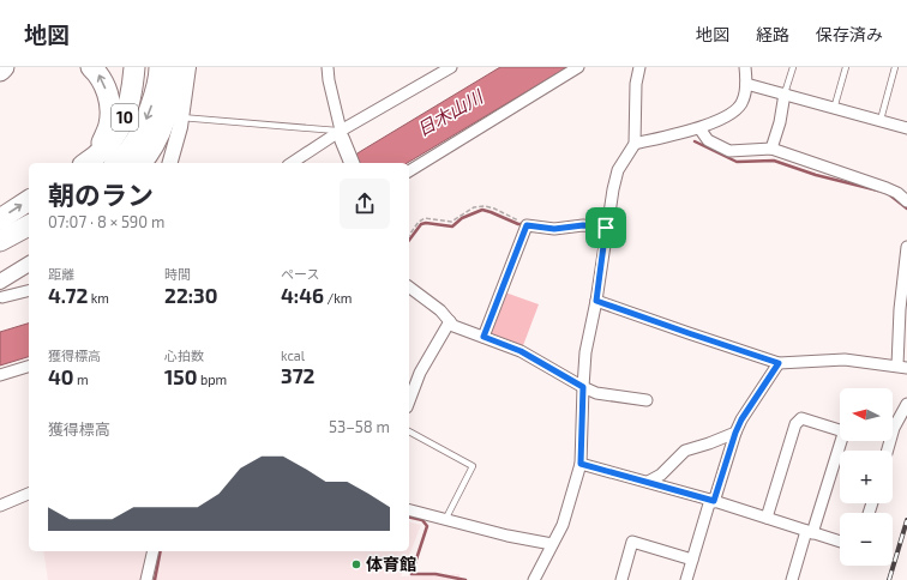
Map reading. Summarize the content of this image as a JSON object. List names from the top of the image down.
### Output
{
  "streets": {
    "highway": ["10"]
  },
  "water": ["日木山川"],
  "places": ["体育館"],
  "north": "left",
  "page": {
    "header": "地図",
    "nav": ["地図", "経路", "保存済み"],
    "heading": ["朝のラン", "07:07 · 8 × 590 m"],
    "stats": [
      ["距離", "4.72 km"],
      ["時間", "22:30"],
      ["ペース", "4:46 /km"],
      ["獲得標高", "40 m"],
      ["心拍数", "150 bpm"],
      ["kcal", "372"]
    ],
    "map_buttons": ["+", "−"],
    "chart": ["獲得標高", "53–58 m"]
  }
}
